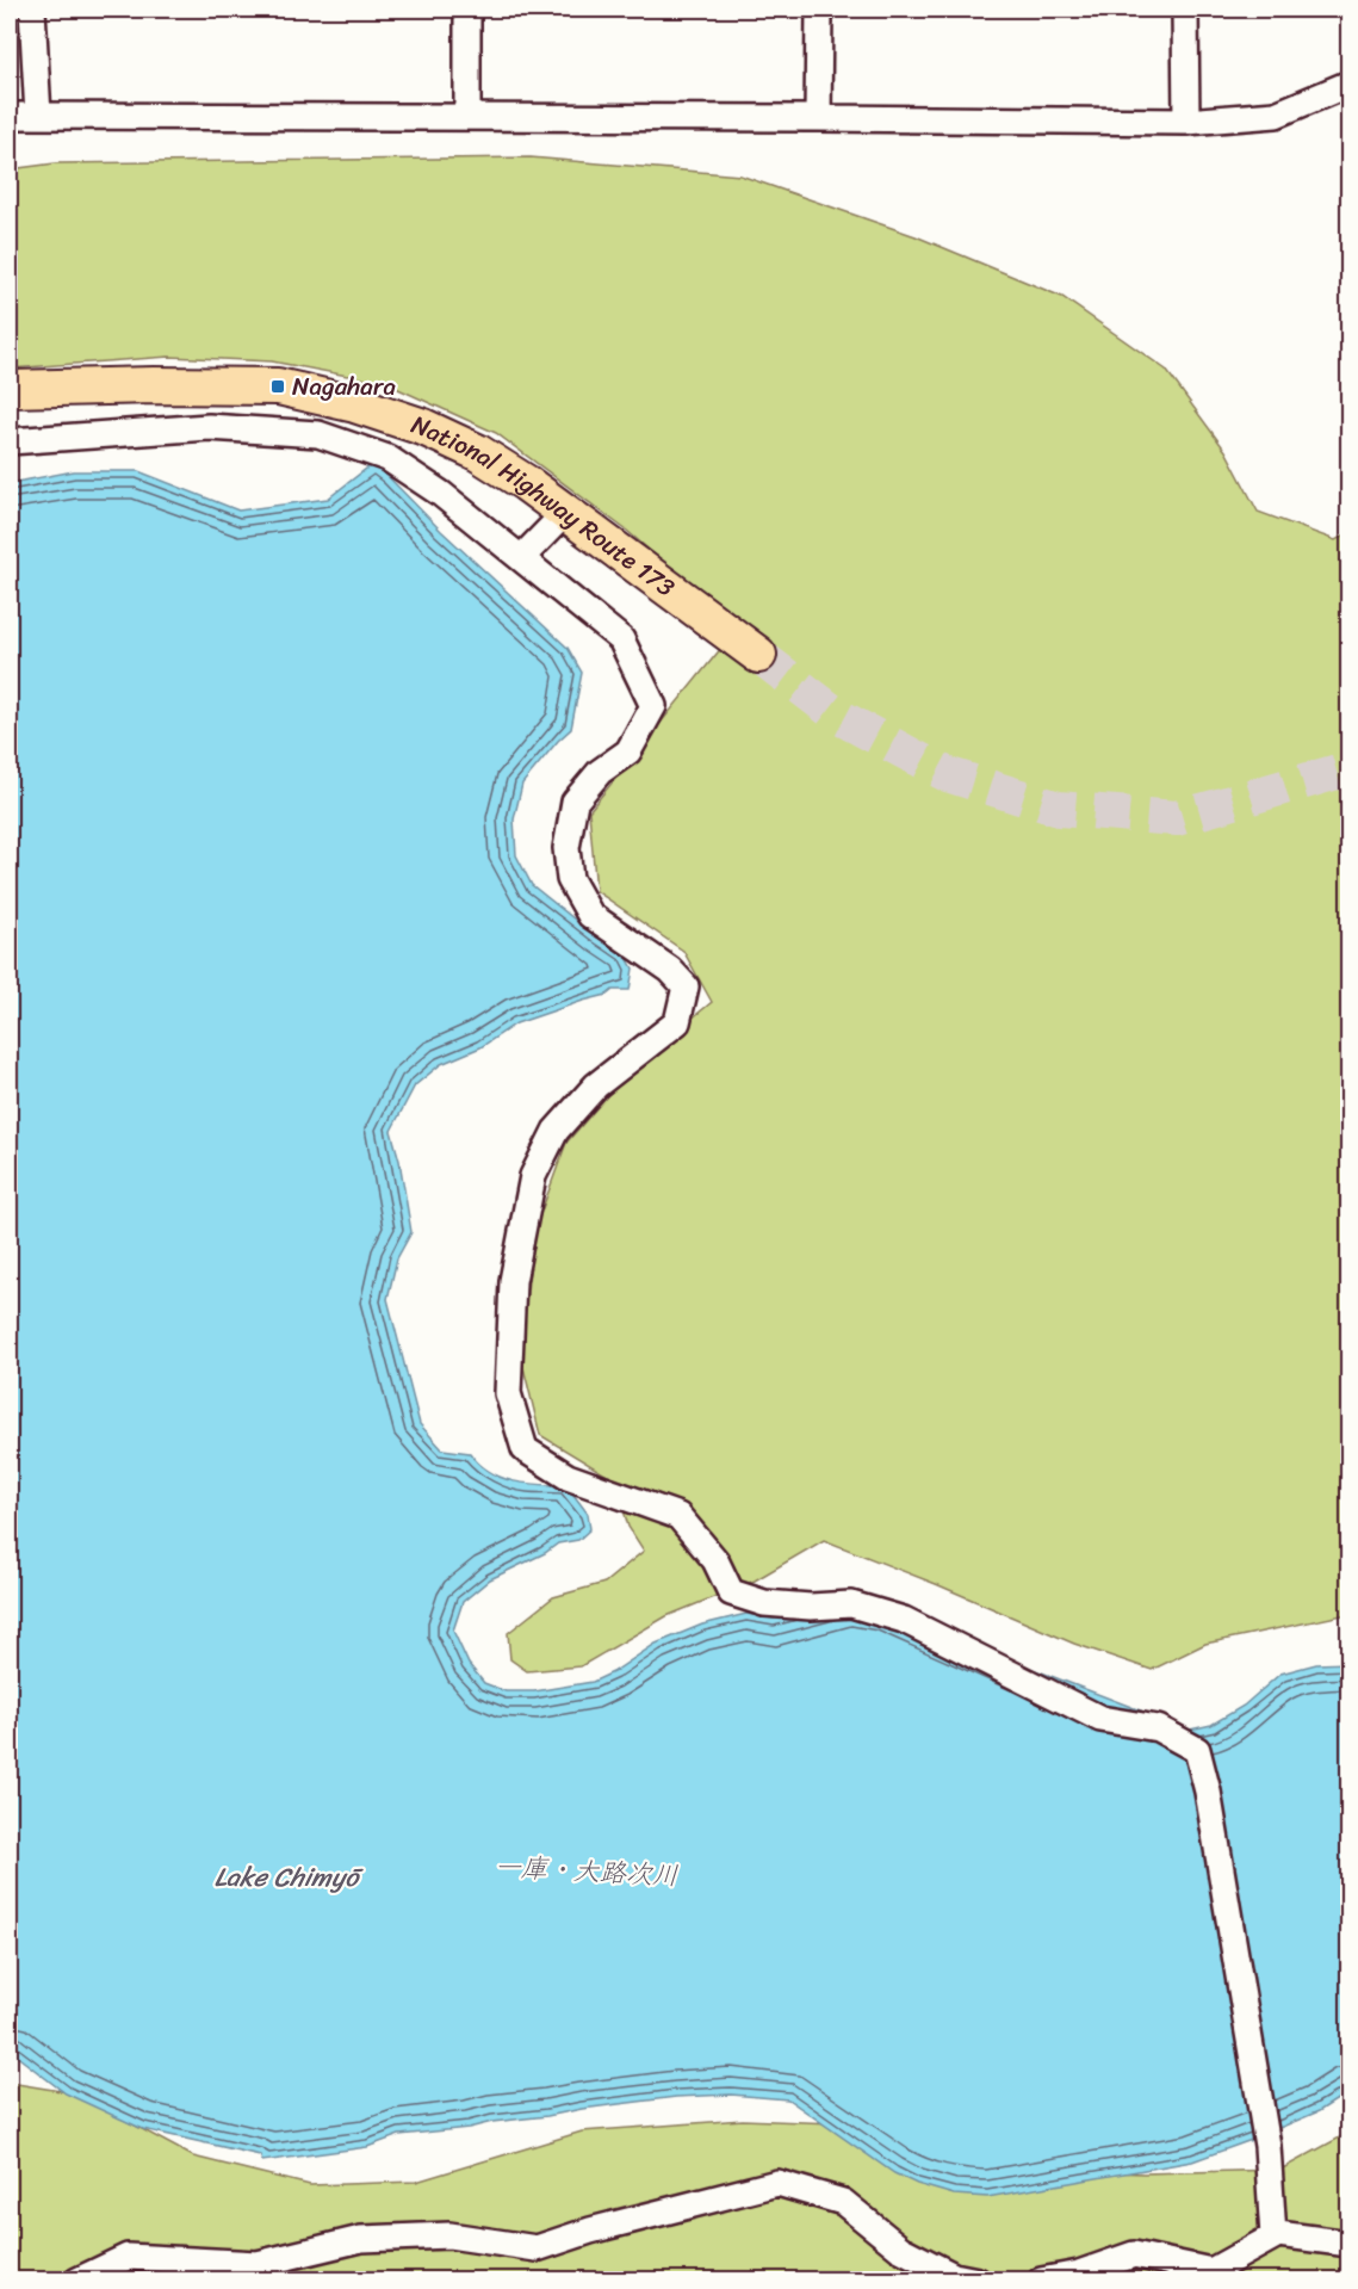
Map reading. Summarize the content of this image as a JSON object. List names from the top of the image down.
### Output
{
  "streets": {
    "highway": ["National Highway Route 173"]
  },
  "water": ["一庫・大路次川", "Lake Chimyō"],
  "places": {
    "transit": ["Nagahara"]
  }
}
